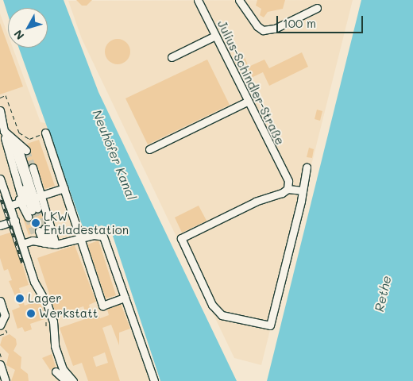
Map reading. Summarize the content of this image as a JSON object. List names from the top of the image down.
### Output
{
  "streets": {
    "street": ["Julius-Schindler-Straße"]
  },
  "water": ["Neuhöfer Kanal", "Rethe"],
  "places": ["LKW Entladestation", "Lager", "Werkstatt"],
  "scale_bar": "100 m",
  "north": "bottom left"
}
